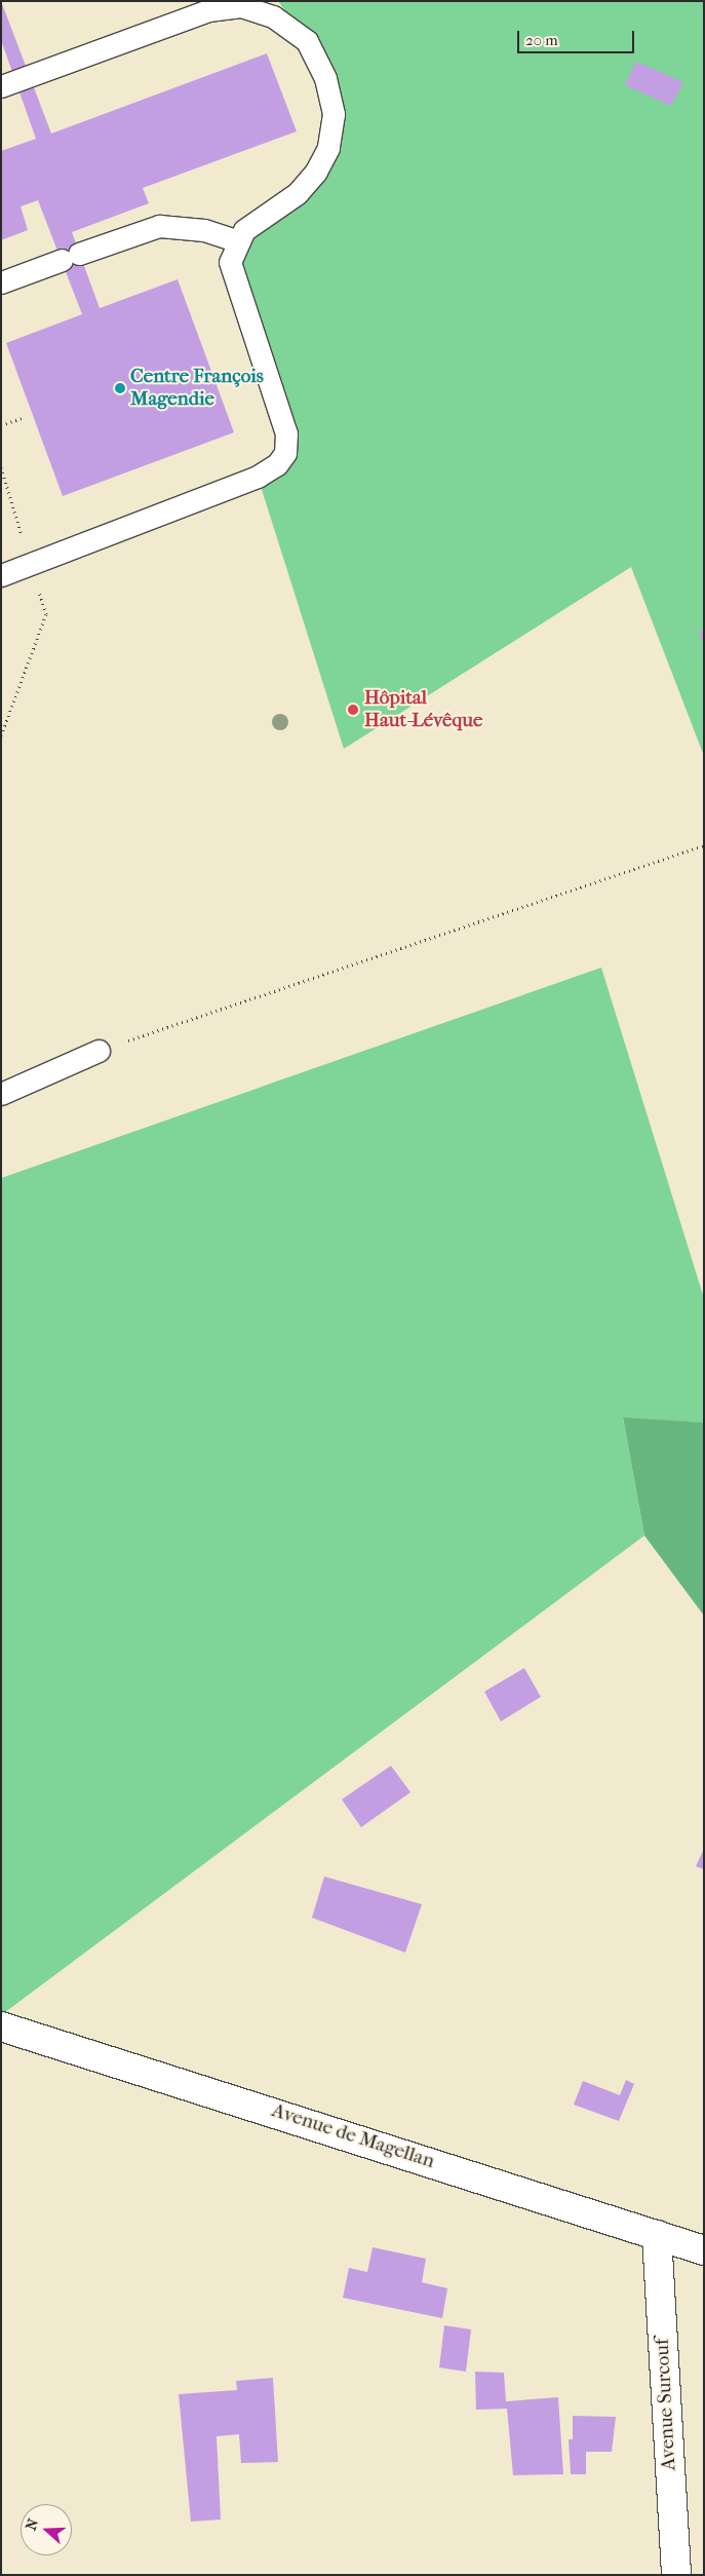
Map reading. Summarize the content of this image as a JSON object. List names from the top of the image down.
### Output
{
  "streets": {
    "street": ["Avenue de Magellan", "Avenue Surcouf"]
  },
  "crossings": [
    ["Avenue de Magellan", "Avenue Surcouf"]
  ],
  "places": ["Centre François Magendie", "Hôpital Haut-Lévêque"],
  "scale_bar": "20 m",
  "north": "left"
}
